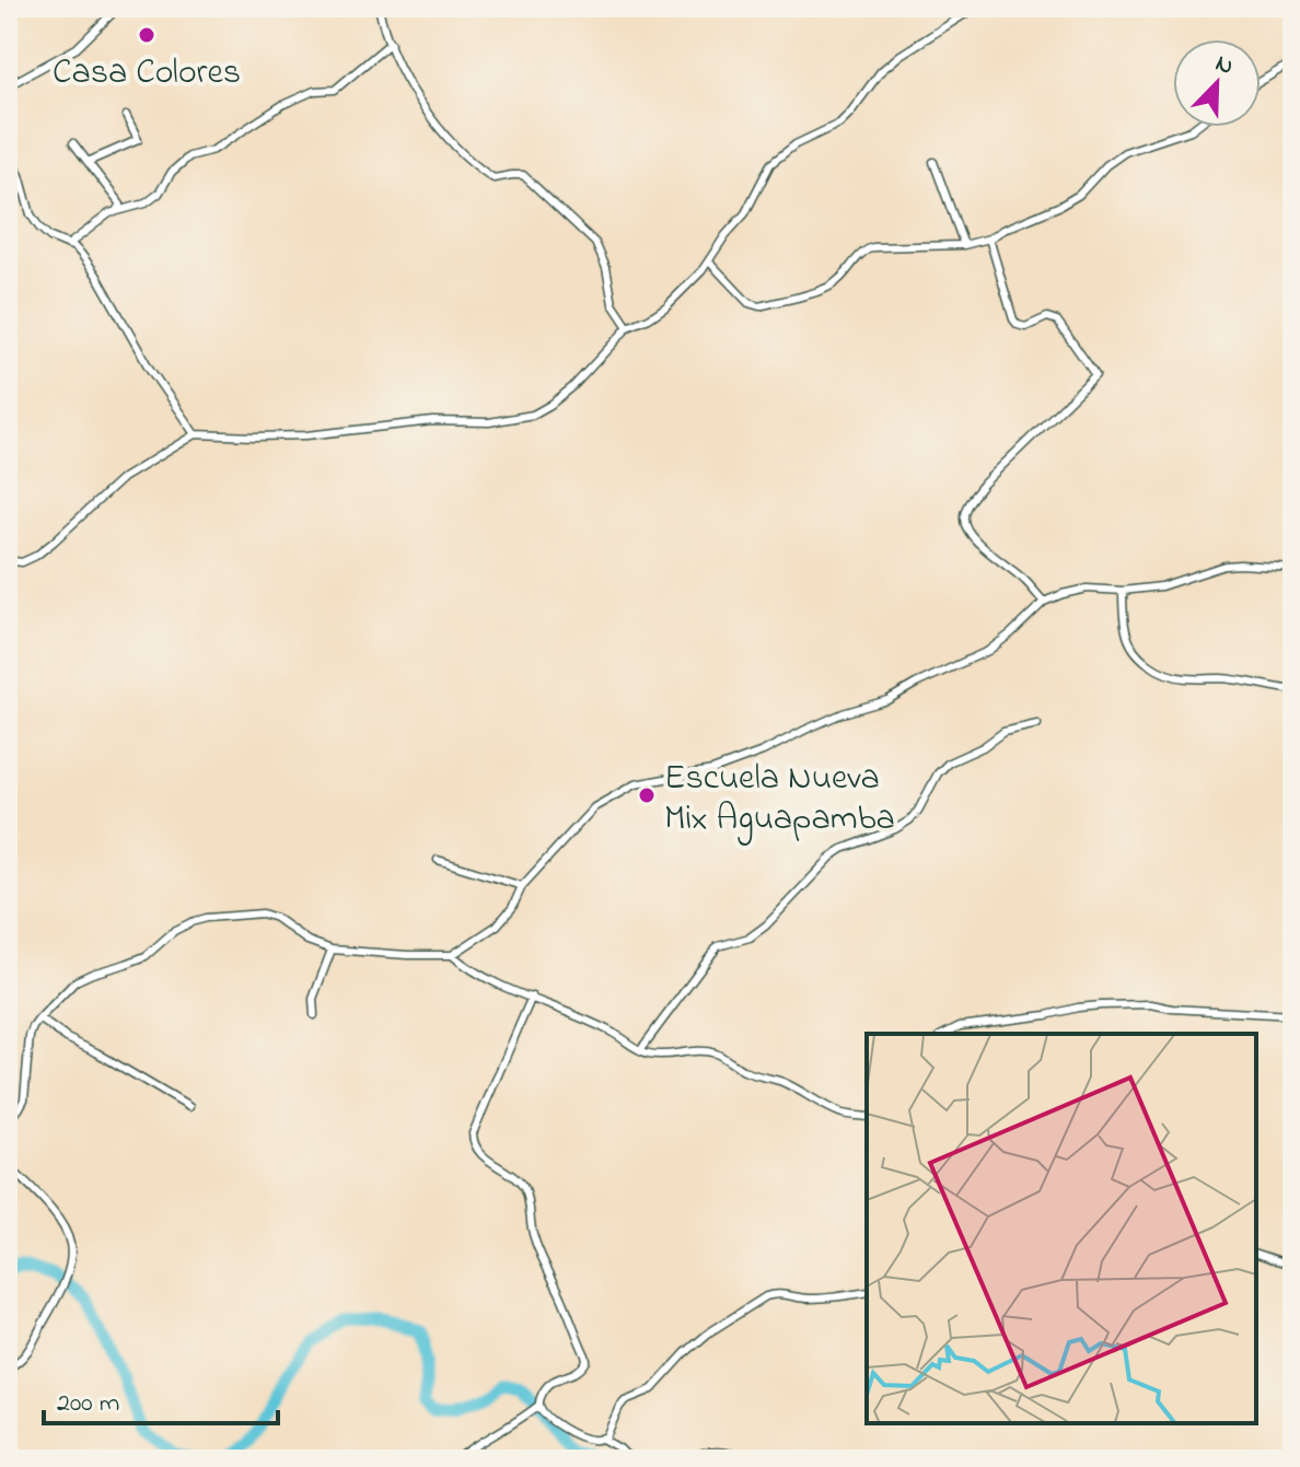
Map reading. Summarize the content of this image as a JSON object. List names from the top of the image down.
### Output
{
  "places": ["Casa Colores", "Escuela Nueva Mix Aguapamba"],
  "scale_bar": "200 m",
  "north": "top right"
}
